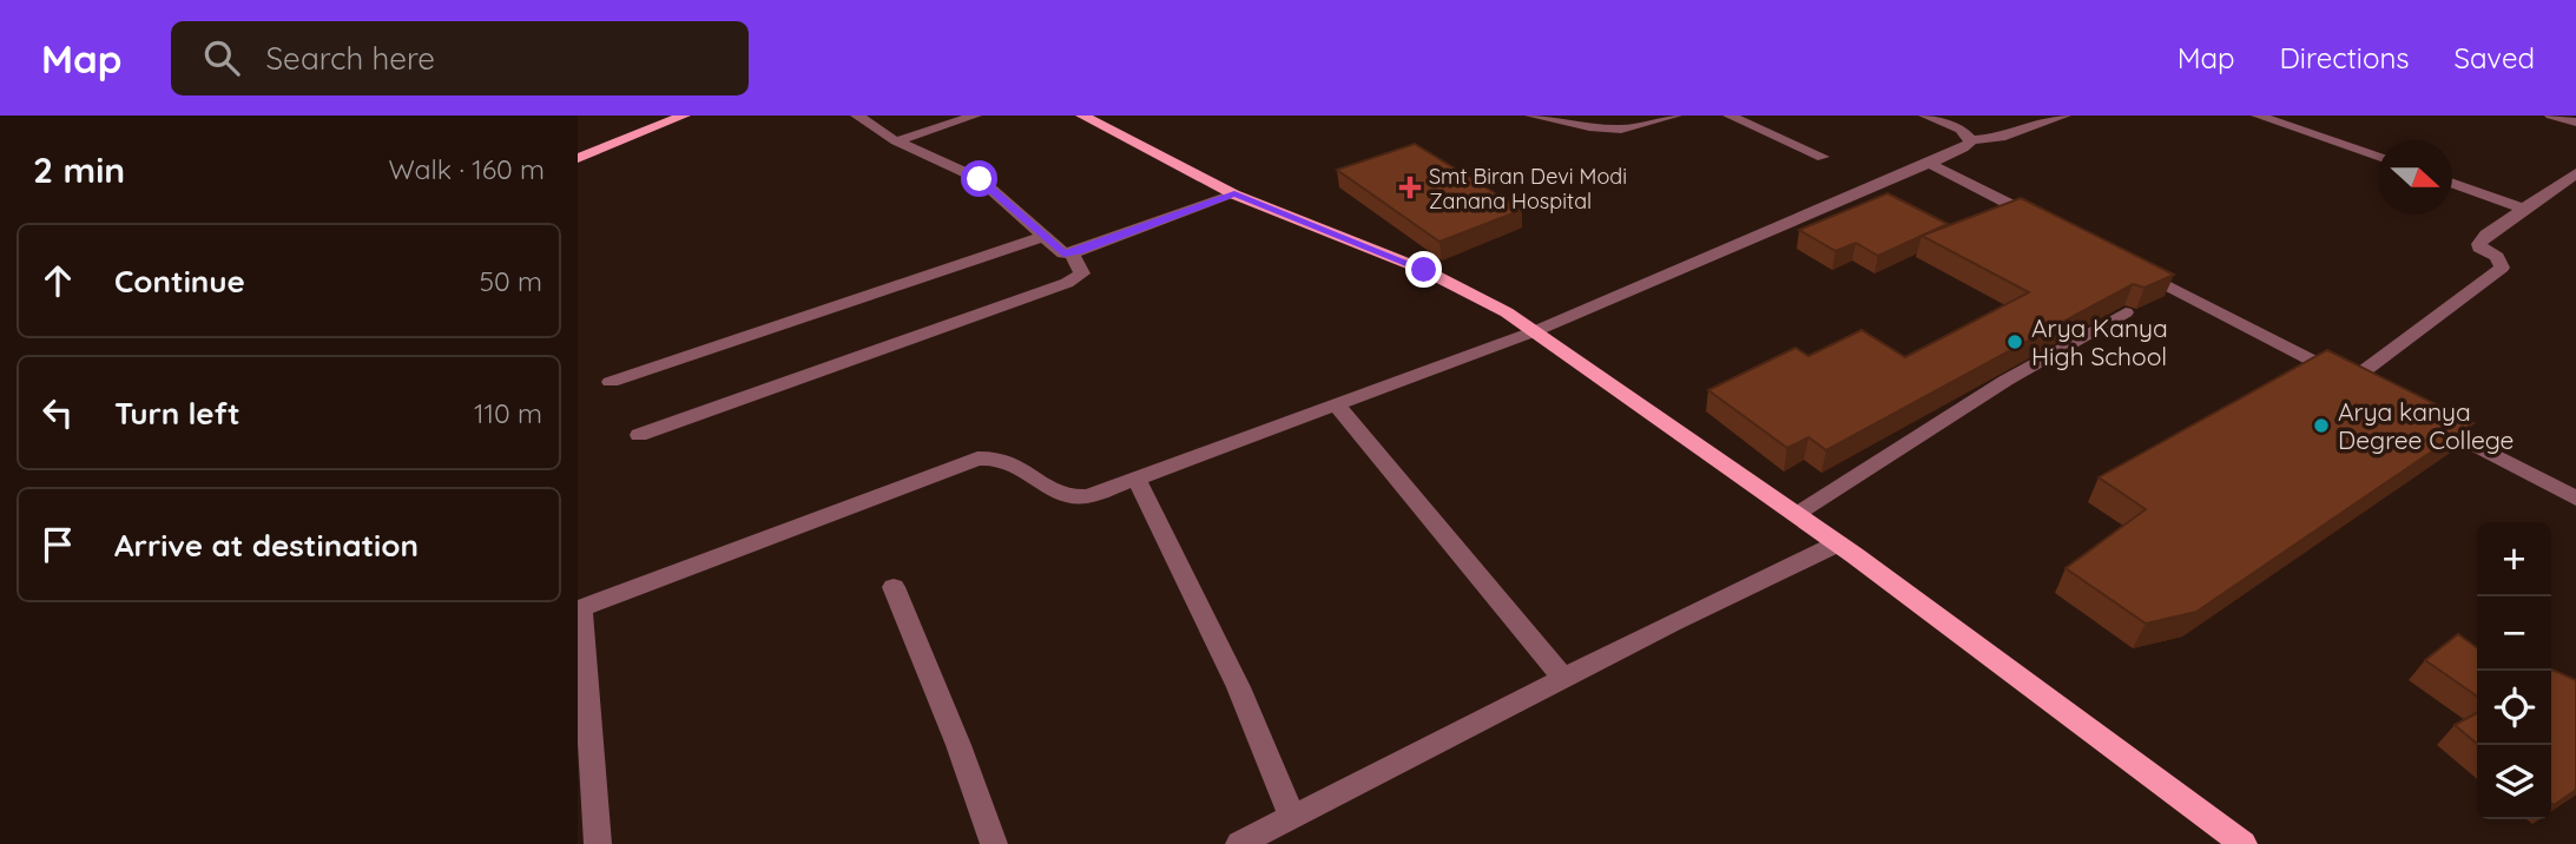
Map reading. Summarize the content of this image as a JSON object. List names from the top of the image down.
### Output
{
  "places": {
    "health": ["Smt Biran Devi Modi Zanana Hospital"],
    "other": ["Arya Kanya High School", "Arya kanya Degree College"]
  },
  "north": "right",
  "page": {
    "header": "Map",
    "search": "Search here",
    "nav": ["Map", "Directions", "Saved"],
    "heading": ["2 min", "Walk · 160 m"],
    "list": [
      ["Continue", "50 m"],
      ["Turn left", "110 m"],
      "Arrive at destination"
    ],
    "map_buttons": ["+", "−"]
  }
}
